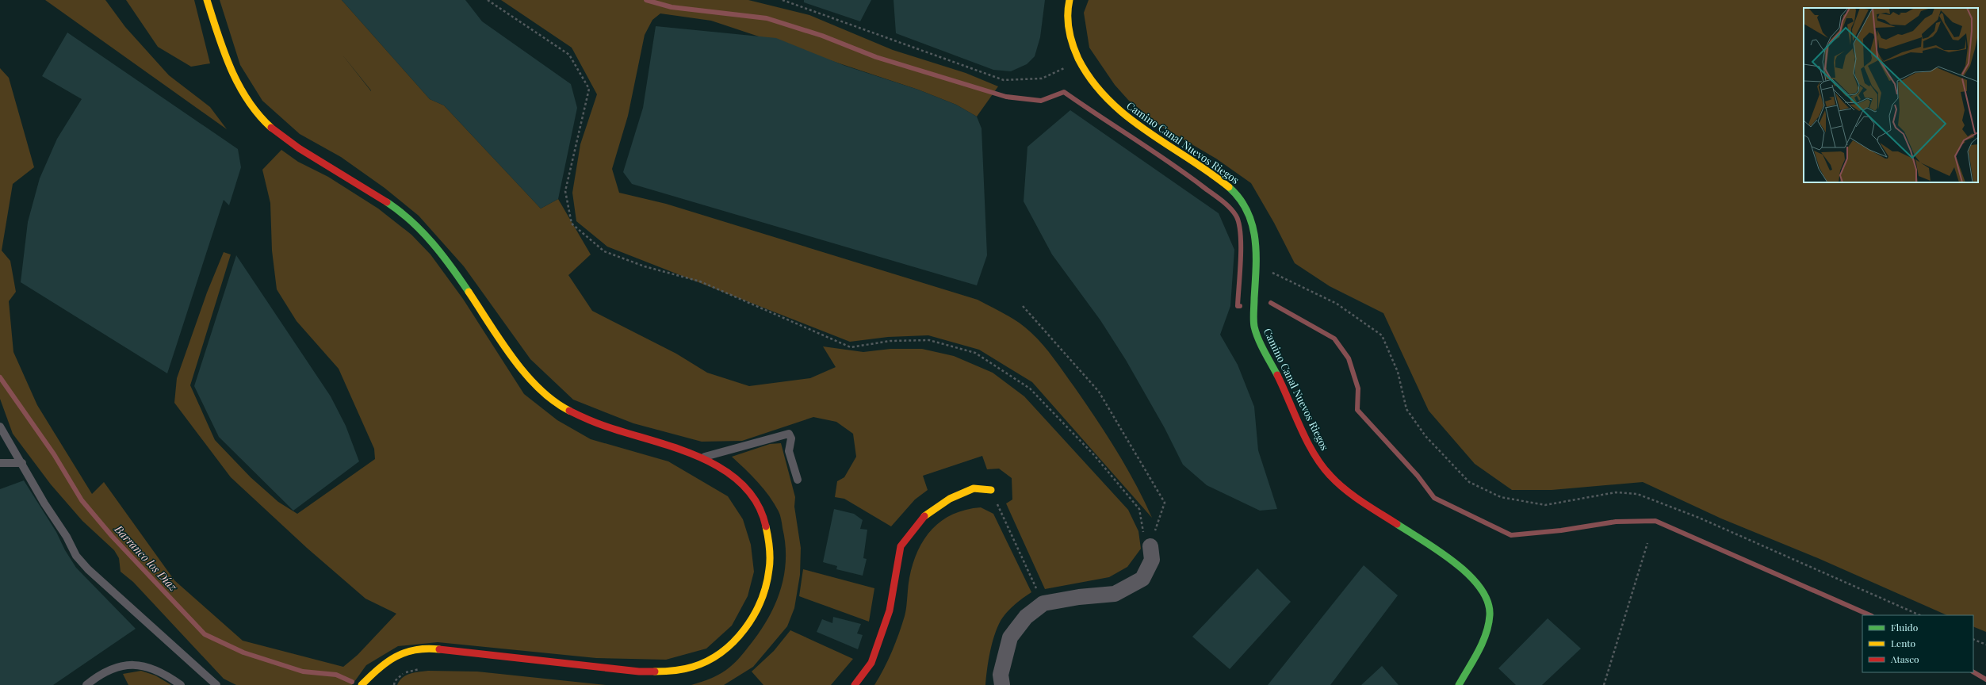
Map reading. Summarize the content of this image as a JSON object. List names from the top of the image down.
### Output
{
  "streets": {
    "street": ["Camino Canal Nuevos Riegos"]
  },
  "water": ["Barranco los Díaz"],
  "legend": ["Fluido", "Lento", "Atasco"]
}
